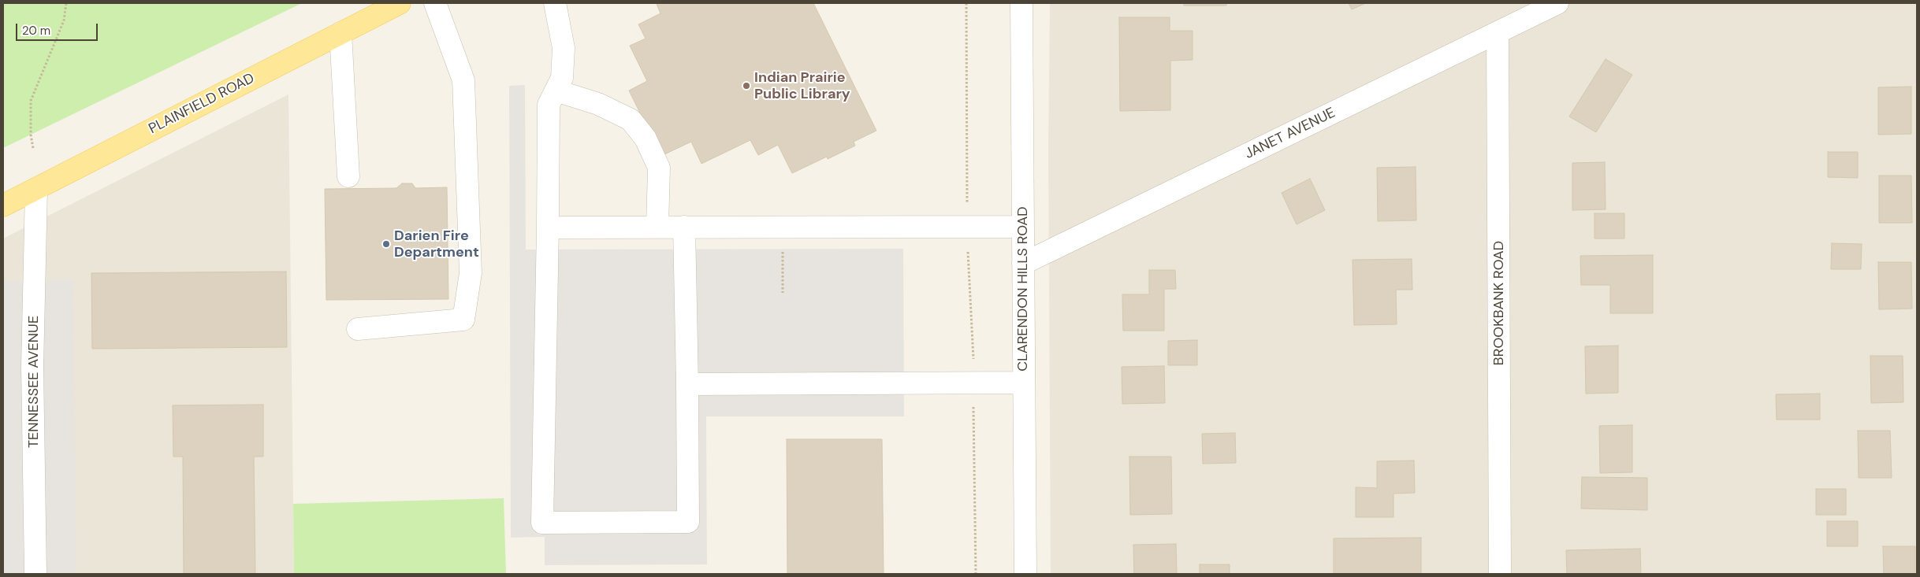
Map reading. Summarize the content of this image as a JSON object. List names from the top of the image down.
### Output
{
  "streets": {
    "main road": ["PLAINFIELD ROAD"],
    "street": [
      "JANET AVENUE",
      "CLARENDON HILLS ROAD",
      "BROOKBANK ROAD",
      "TENNESSEE AVENUE"
    ]
  },
  "crossings": [
    ["PLAINFIELD ROAD", "TENNESSEE AVENUE"],
    ["JANET AVENUE", "CLARENDON HILLS ROAD"],
    ["JANET AVENUE", "BROOKBANK ROAD"]
  ],
  "places": ["Indian Prairie Public Library", "Darien Fire Department"],
  "scale_bar": "20 m"
}
